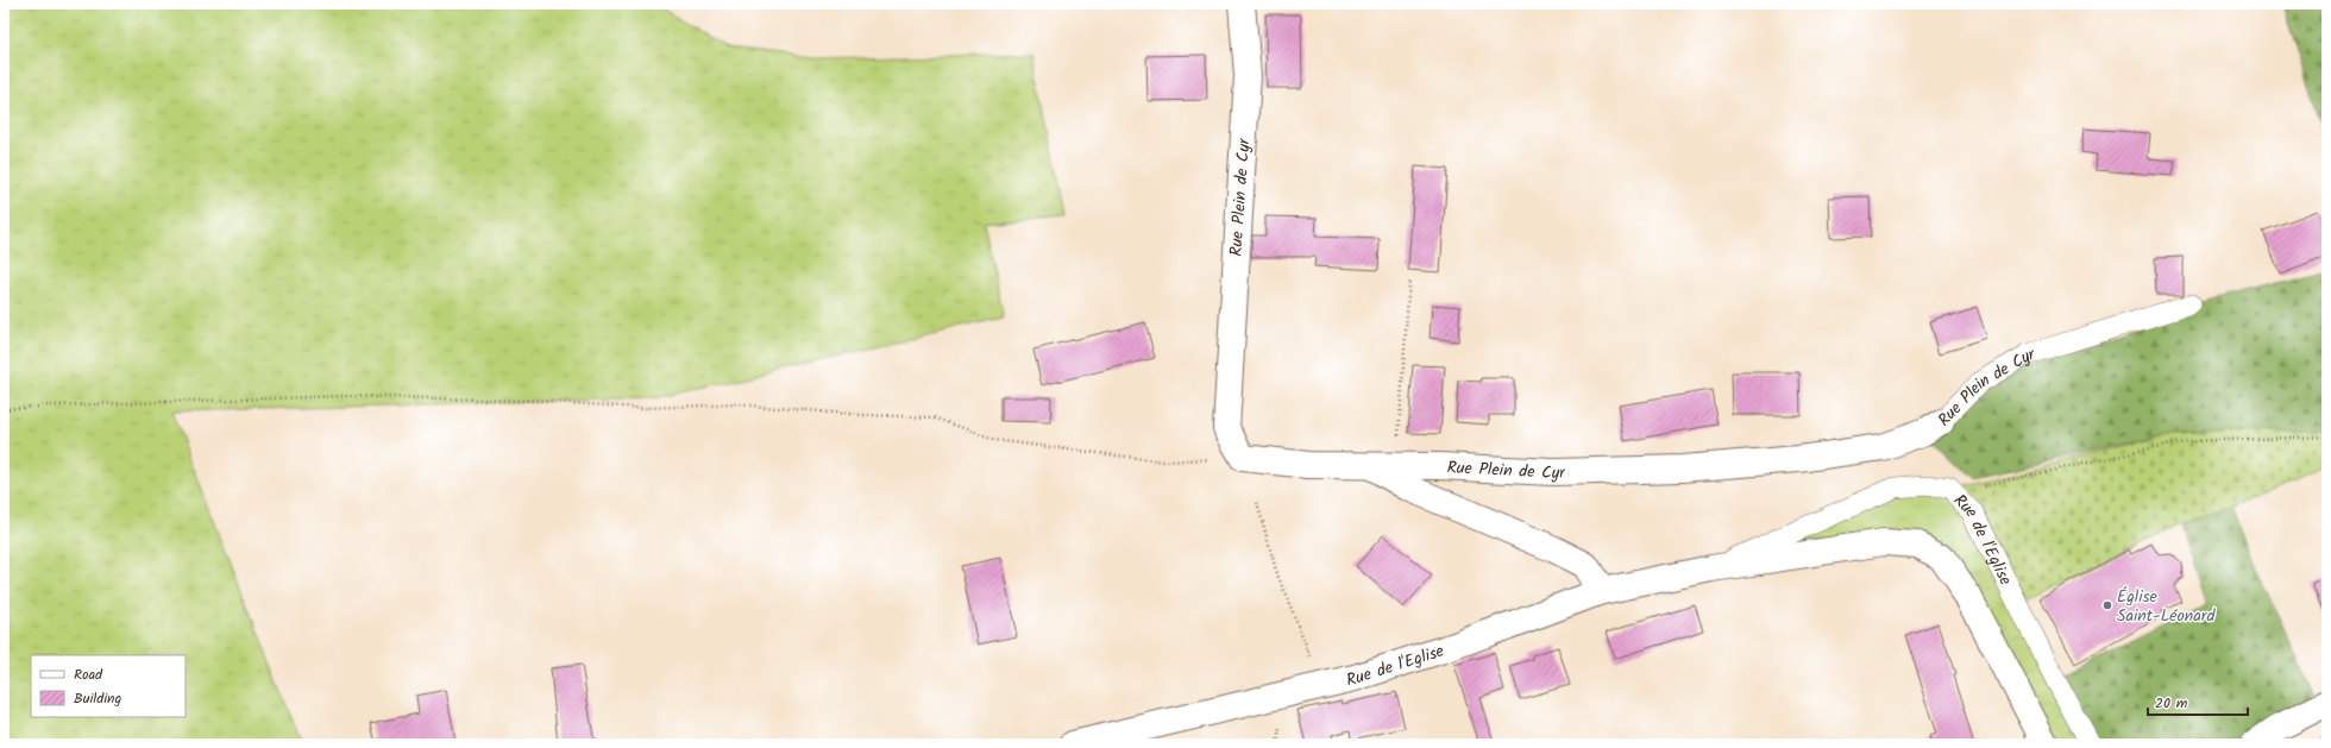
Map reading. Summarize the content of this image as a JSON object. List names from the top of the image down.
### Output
{
  "streets": {
    "street": ["Rue Plein de Cyr", "Rue de l'Eglise"]
  },
  "places": ["Église Saint-Léonard"],
  "legend": ["Road", "Building"],
  "scale_bar": "20 m"
}
